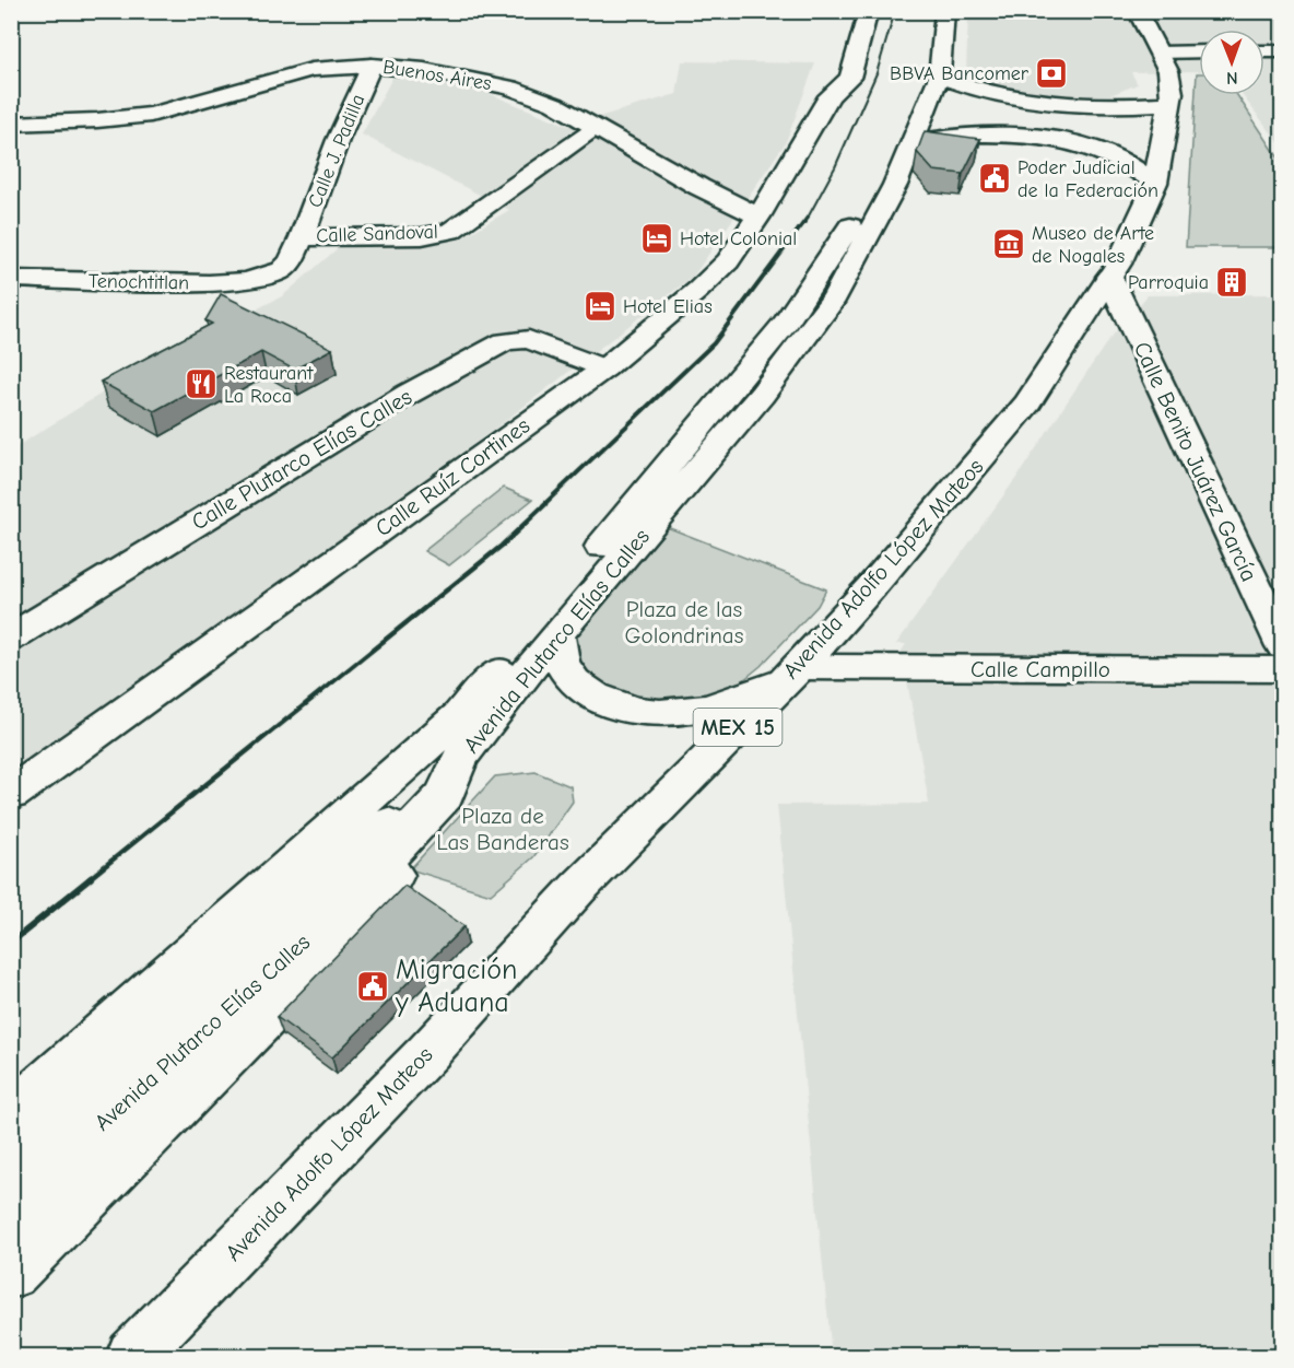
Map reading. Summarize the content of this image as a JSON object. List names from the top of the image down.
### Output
{
  "streets": {
    "main road": [
      "Buenos Aires",
      "Calle J. Padilla",
      "Calle Sandoval",
      "Tenochtitlan",
      "Calle Plutarco Elías Calles",
      "Calle Benito Juárez García",
      "Calle Ruíz Cortines",
      "Avenida Adolfo López Mateos",
      "Avenida Plutarco Elías Calles",
      "Calle Campillo",
      "MEX 15"
    ]
  },
  "crossings": [
    ["Buenos Aires", "Calle J. Padilla"],
    ["Buenos Aires", "Calle Sandoval"],
    ["Buenos Aires", "Calle Ruíz Cortines"],
    ["Calle J. Padilla", "Calle Sandoval"],
    ["Calle Sandoval", "Tenochtitlan"],
    ["Calle Plutarco Elías Calles", "Calle Ruíz Cortines"],
    ["Calle Benito Juárez García", "Avenida Adolfo López Mateos"],
    ["Avenida Adolfo López Mateos", "Calle Campillo"]
  ],
  "parks": ["Plaza de las Golondrinas", "Plaza de Las Banderas"],
  "places": {
    "bank": ["BBVA Bancomer"],
    "public building": ["Poder Judicial de la Federación", "Migración y Aduana"],
    "hotel": ["Hotel Colonial", "Hotel Elias"],
    "museum": ["Museo de Arte de Nogales"],
    "building": ["Parroquia"],
    "restaurant": ["Restaurant La Roca"]
  },
  "north": "bottom"
}
